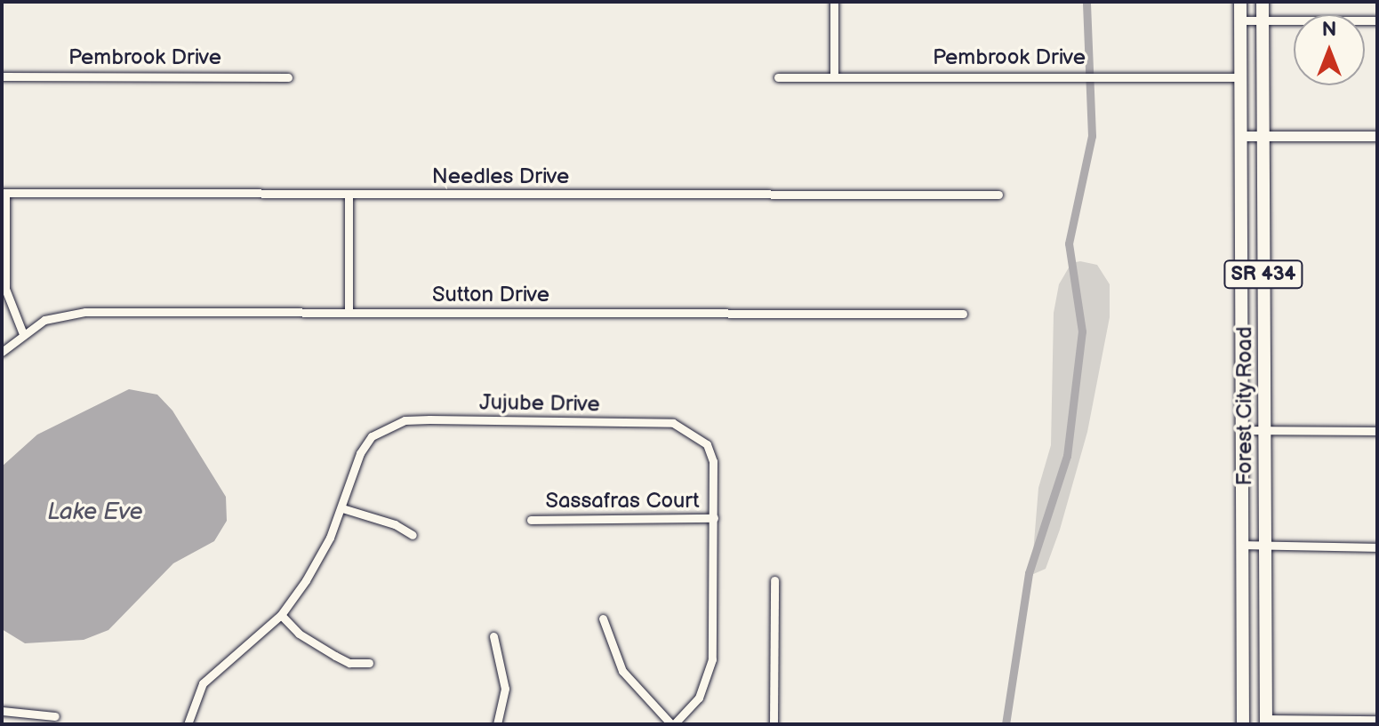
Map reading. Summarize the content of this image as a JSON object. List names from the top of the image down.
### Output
{
  "streets": {
    "main road": ["SR 434", "Forest City Road"],
    "street": [
      "Pembrook Drive",
      "Needles Drive",
      "Sutton Drive",
      "Jujube Drive",
      "Sassafras Court"
    ]
  },
  "crossings": [
    ["Pembrook Drive", "Forest City Road"],
    ["Jujube Drive", "Sassafras Court"]
  ],
  "water": ["Lake Eve"],
  "north": "top"
}
